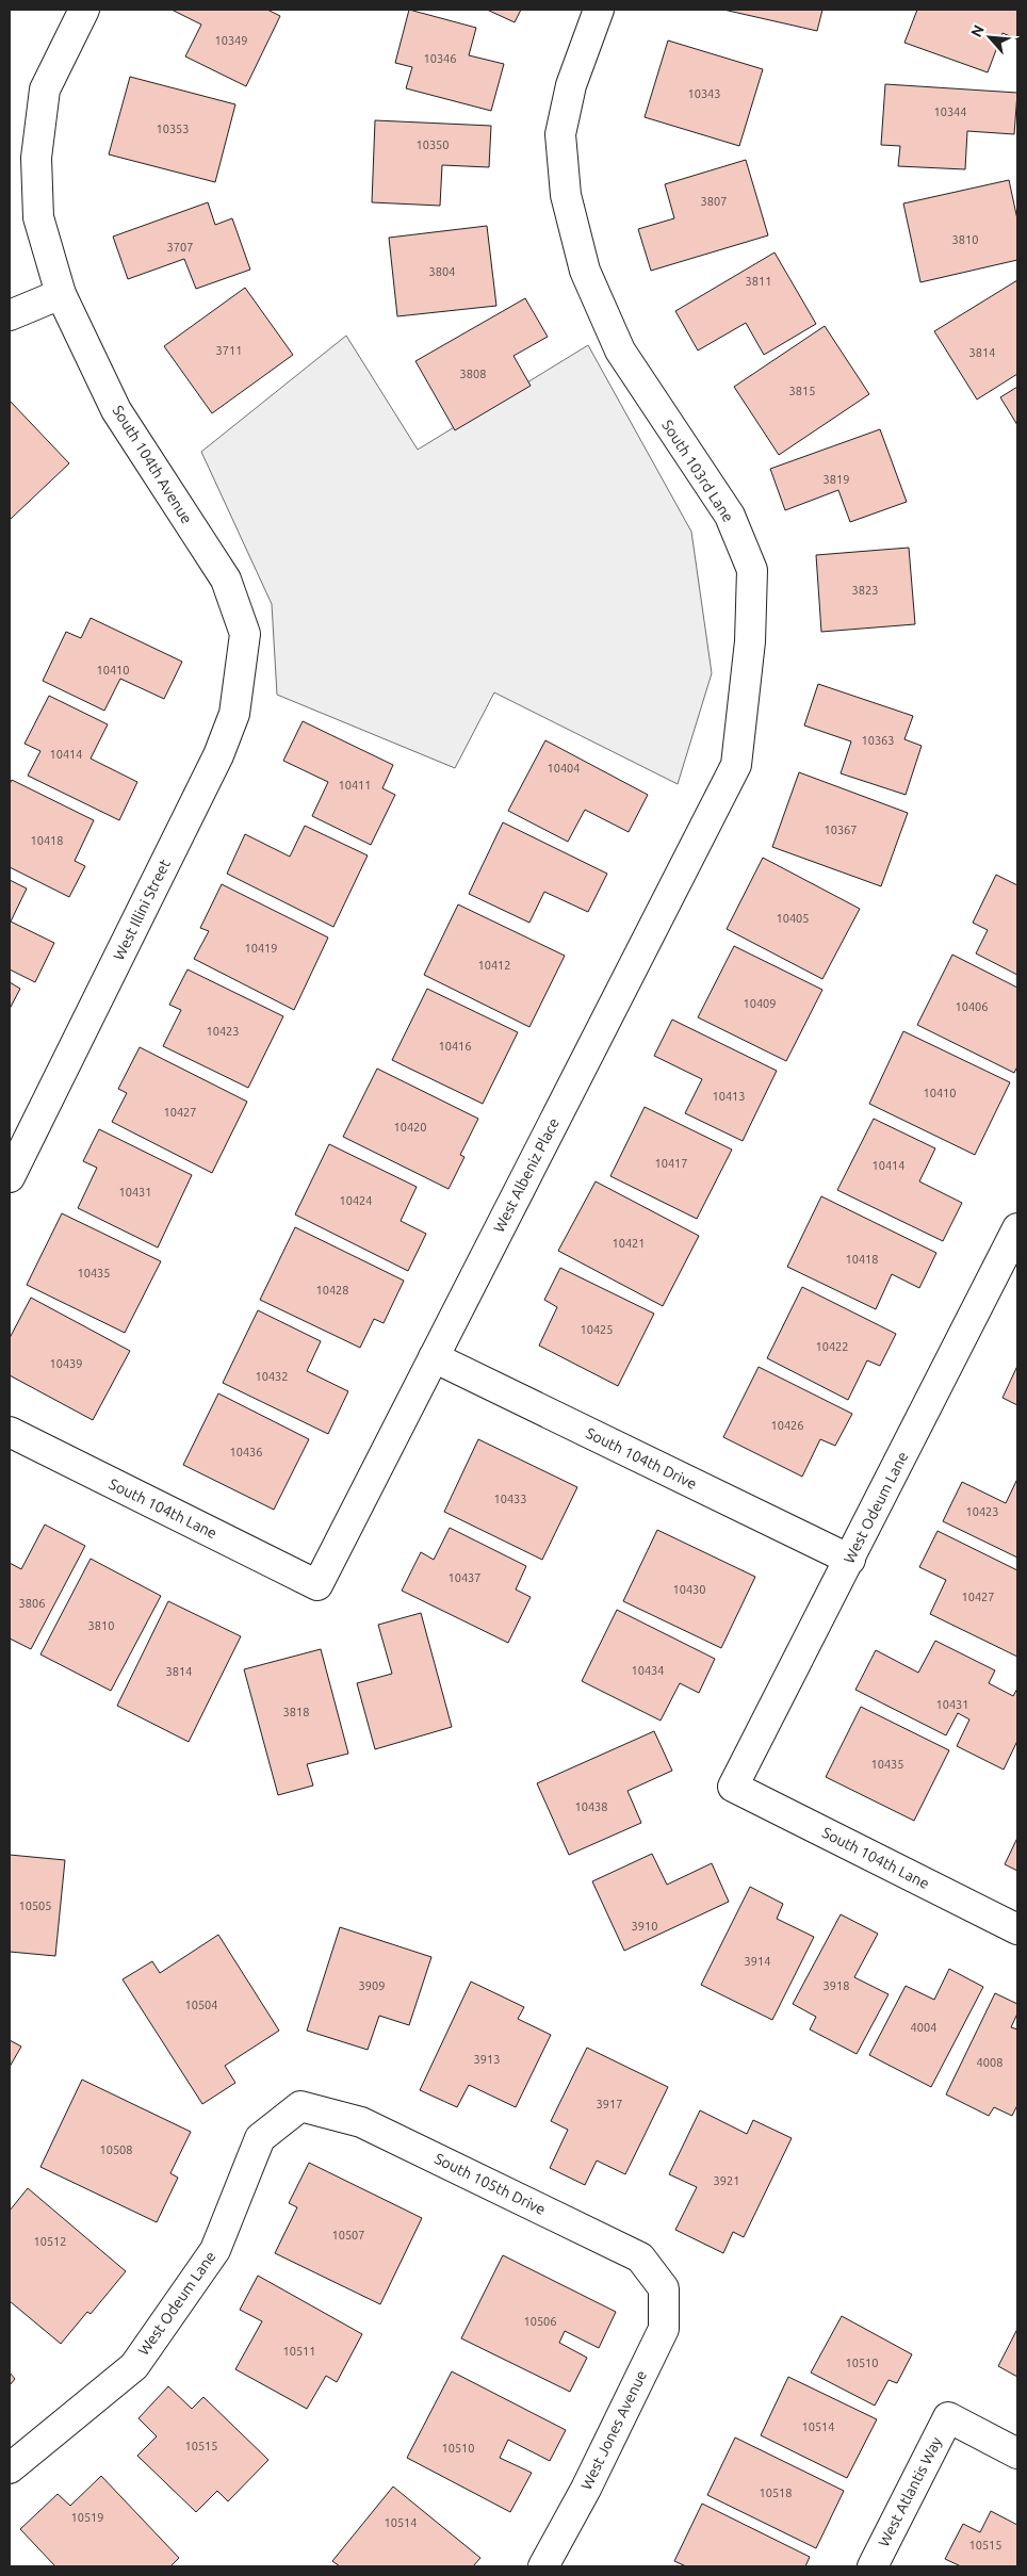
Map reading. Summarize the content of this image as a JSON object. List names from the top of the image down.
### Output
{
  "streets": {
    "street": [
      "South 104th Avenue",
      "South 103rd Lane",
      "West Illini Street",
      "West Albeniz Place",
      "South 104th Drive",
      "West Odeum Lane",
      "South 104th Lane",
      "South 105th Drive",
      "West Jones Avenue",
      "West Atlantis Way"
    ]
  },
  "crossings": [
    ["South 104th Avenue", "West Illini Street"],
    ["South 103rd Lane", "West Albeniz Place"],
    ["West Albeniz Place", "South 104th Drive"],
    ["West Albeniz Place", "South 104th Lane"],
    ["South 104th Drive", "West Odeum Lane"],
    ["West Odeum Lane", "South 104th Lane"],
    ["West Odeum Lane", "South 105th Drive"],
    ["South 105th Drive", "West Jones Avenue"]
  ],
  "house_numbers": [
    "10349",
    "10346",
    "10343",
    "10344",
    "10353",
    "10350",
    "3807",
    "3810",
    "3707",
    "3804",
    "3811",
    "3711",
    "3814",
    "3808",
    "3815",
    "3819",
    "3823",
    "10410",
    "10363",
    "10414",
    "10404",
    "10411",
    "10367",
    "10418",
    "10405",
    "10419",
    "10412",
    "10409",
    "10406",
    "10423",
    "10416",
    "10410",
    "10413",
    "10427",
    "10420",
    "10417",
    "10414",
    "10431",
    "10424",
    "10421",
    "10418",
    "10435",
    "10428",
    "10425",
    "10422",
    "10439",
    "10432",
    "10426",
    "10436",
    "10433",
    "10423",
    "10437",
    "10430",
    "10427",
    "3806",
    "3810",
    "10434",
    "3814",
    "10431",
    "3818",
    "10435",
    "10438",
    "10505",
    "3910",
    "3914",
    "3909",
    "3918",
    "10504",
    "4004",
    "3913",
    "4008",
    "3917",
    "10508",
    "3921",
    "10507",
    "10512",
    "10506",
    "10511",
    "10510",
    "10514",
    "10515",
    "10510",
    "10518",
    "10519",
    "10514",
    "10515"
  ],
  "north": "top left"
}
